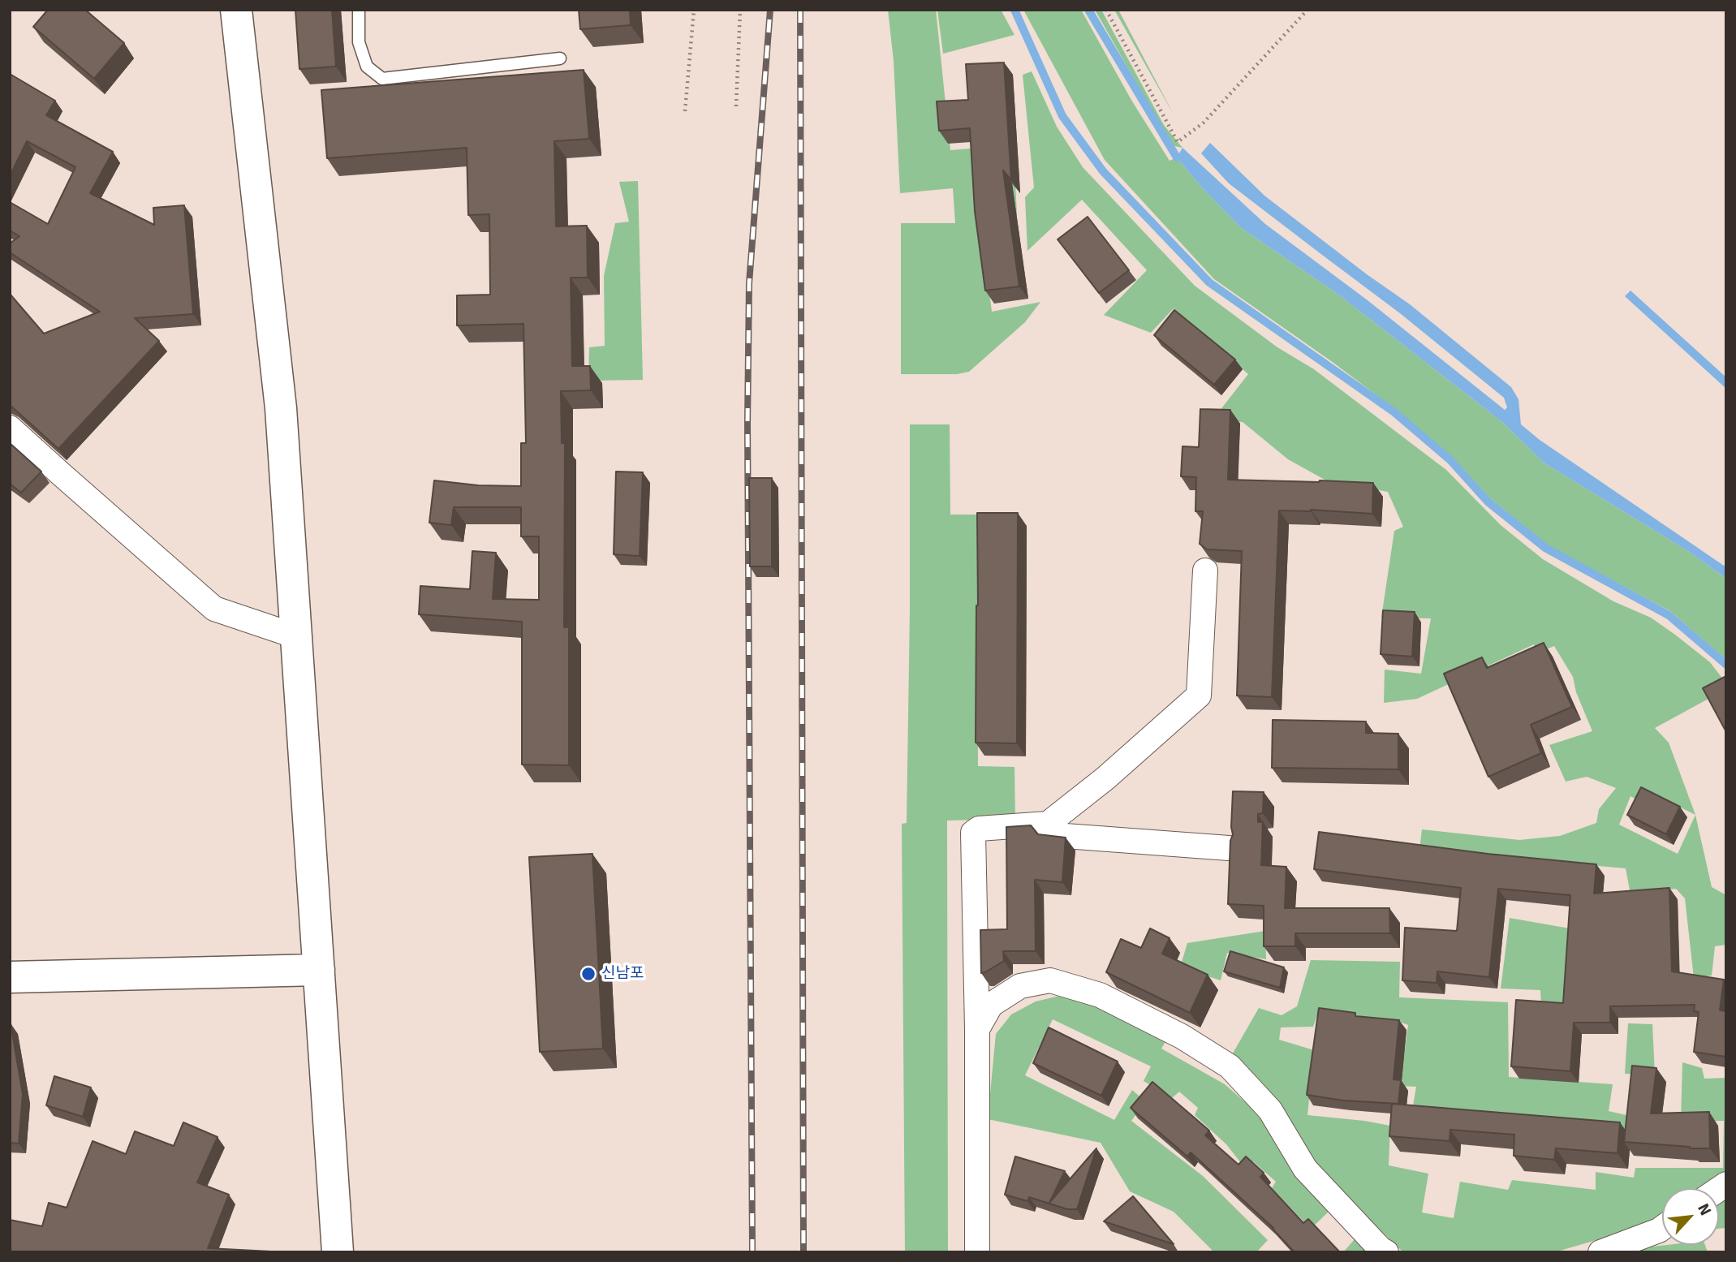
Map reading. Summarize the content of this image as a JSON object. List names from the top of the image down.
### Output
{
  "places": ["신남포"],
  "north": "top right"
}
